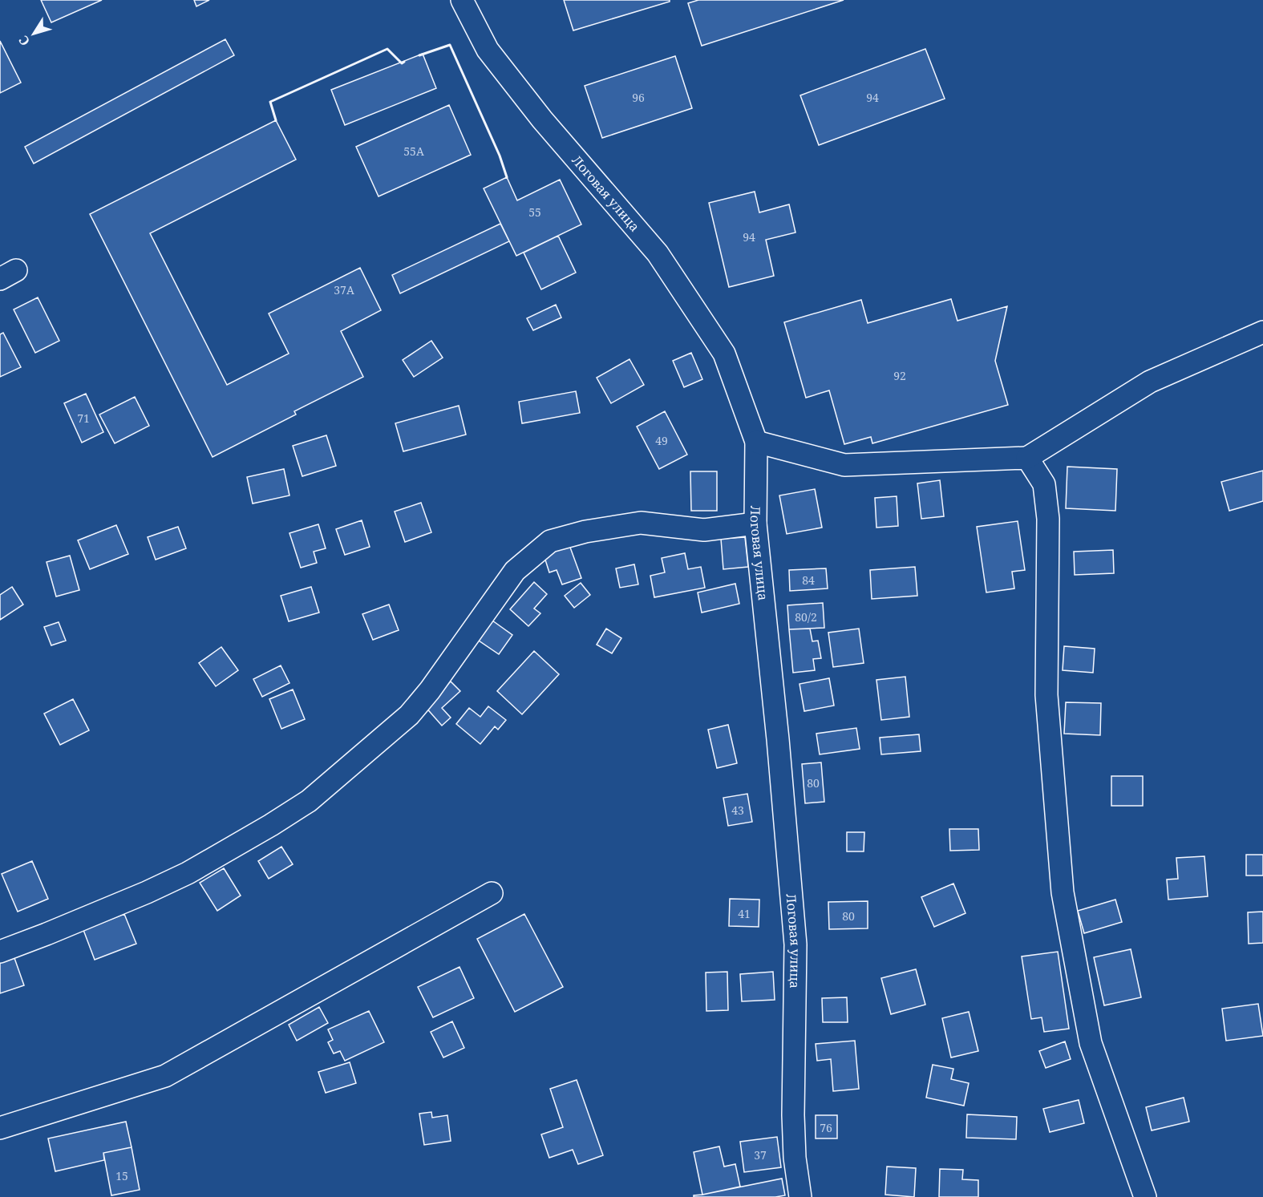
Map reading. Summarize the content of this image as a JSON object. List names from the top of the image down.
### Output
{
  "streets": {
    "street": ["Логовая улица"]
  },
  "house_numbers": [
    "96",
    "94",
    "55А",
    "55",
    "94",
    "37А",
    "92",
    "71",
    "49",
    "84",
    "80/2",
    "80",
    "43",
    "41",
    "80",
    "76",
    "37",
    "15"
  ],
  "north": "bottom left"
}
